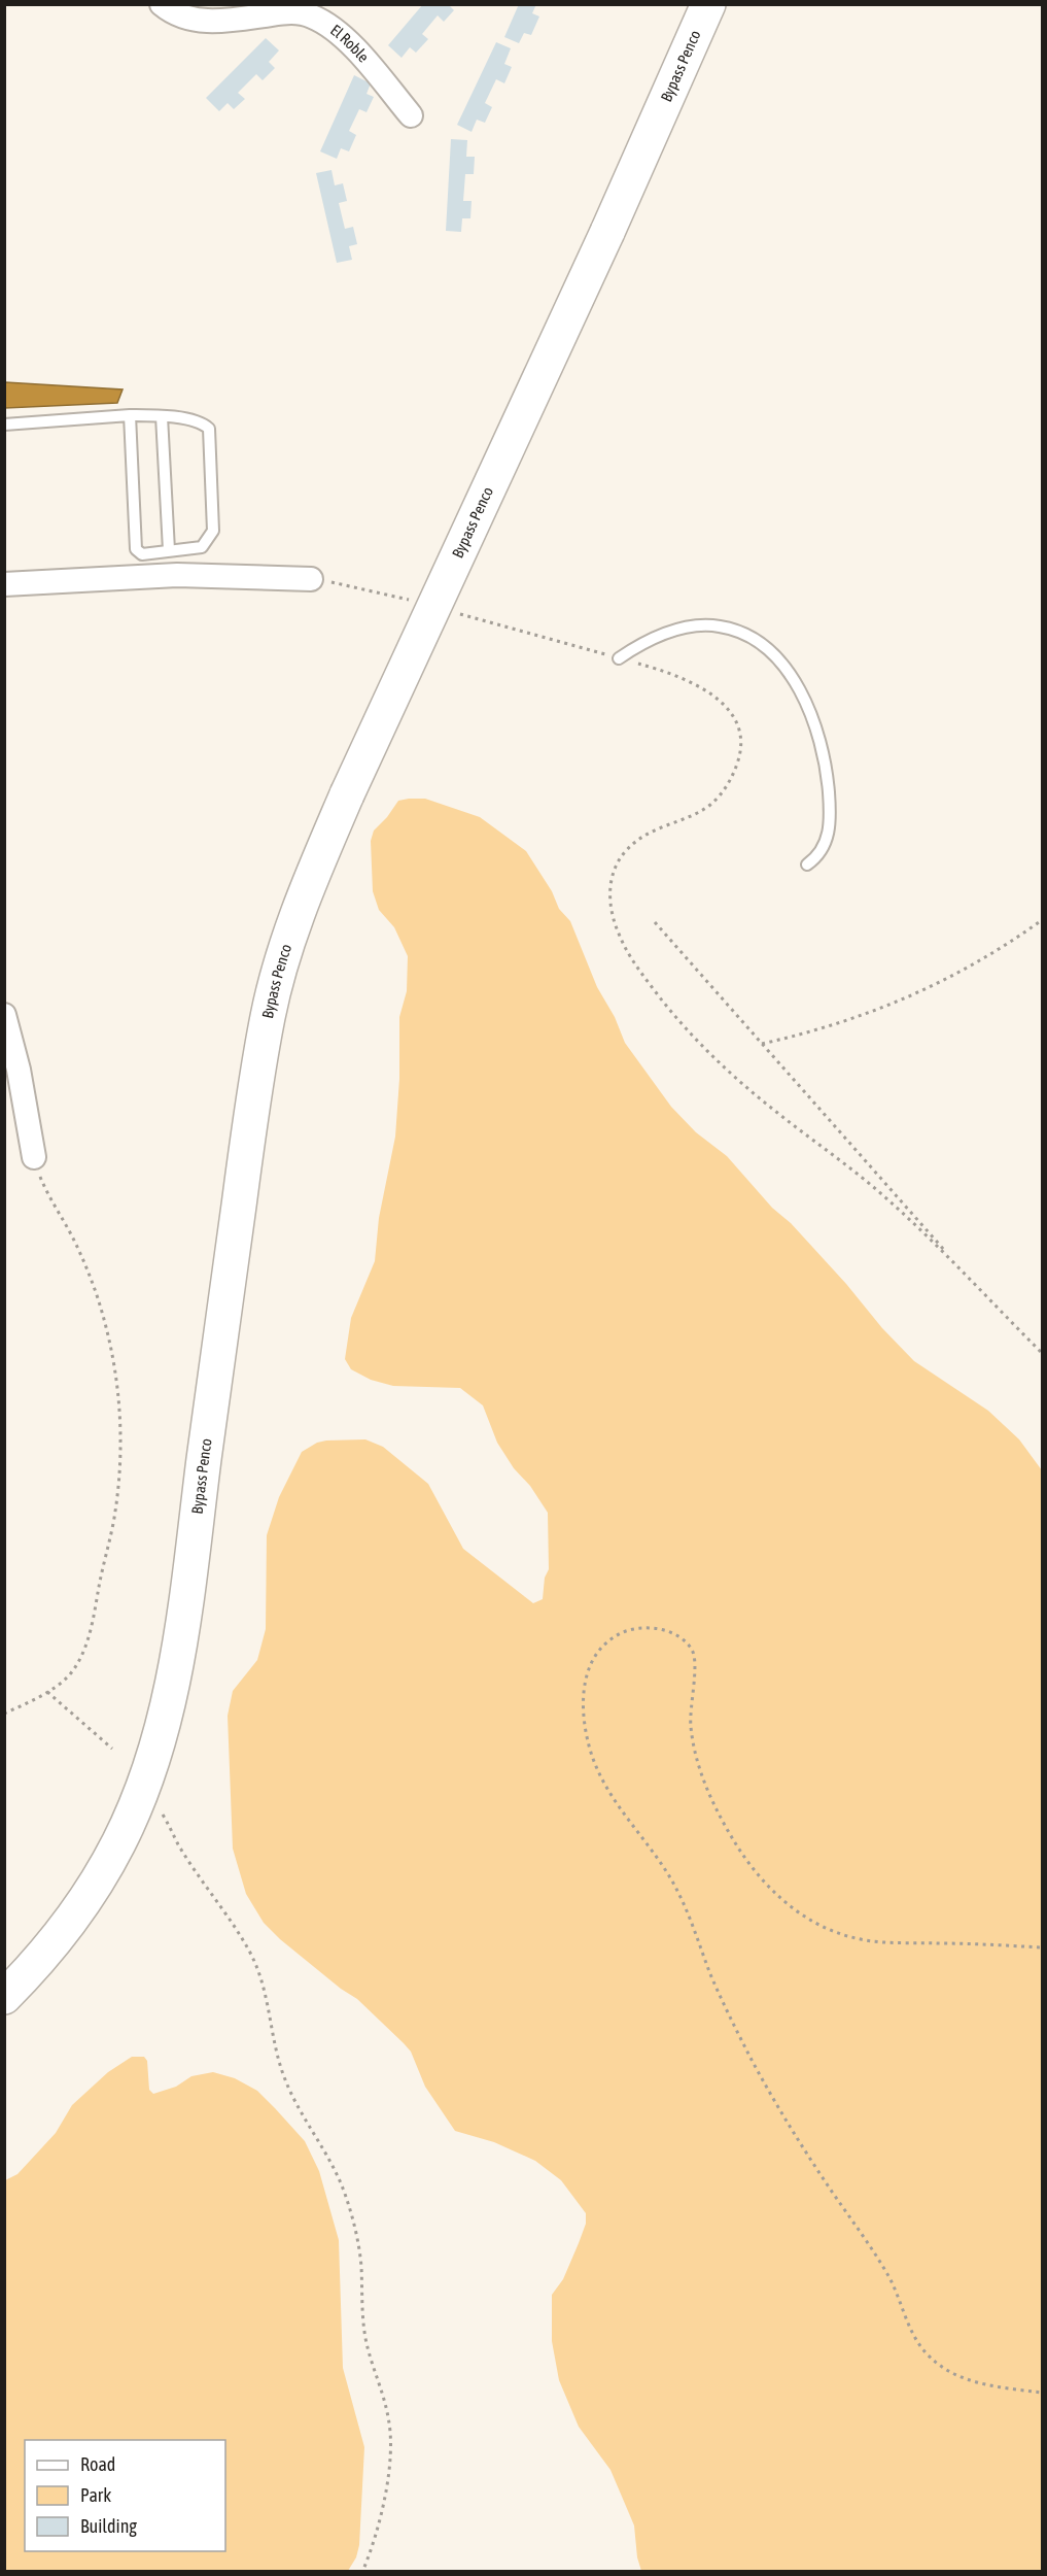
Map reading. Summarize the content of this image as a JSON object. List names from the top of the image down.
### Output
{
  "streets": {
    "main road": ["Bypass Penco"],
    "street": ["El Roble"]
  },
  "legend": ["Road", "Park", "Building"]
}
